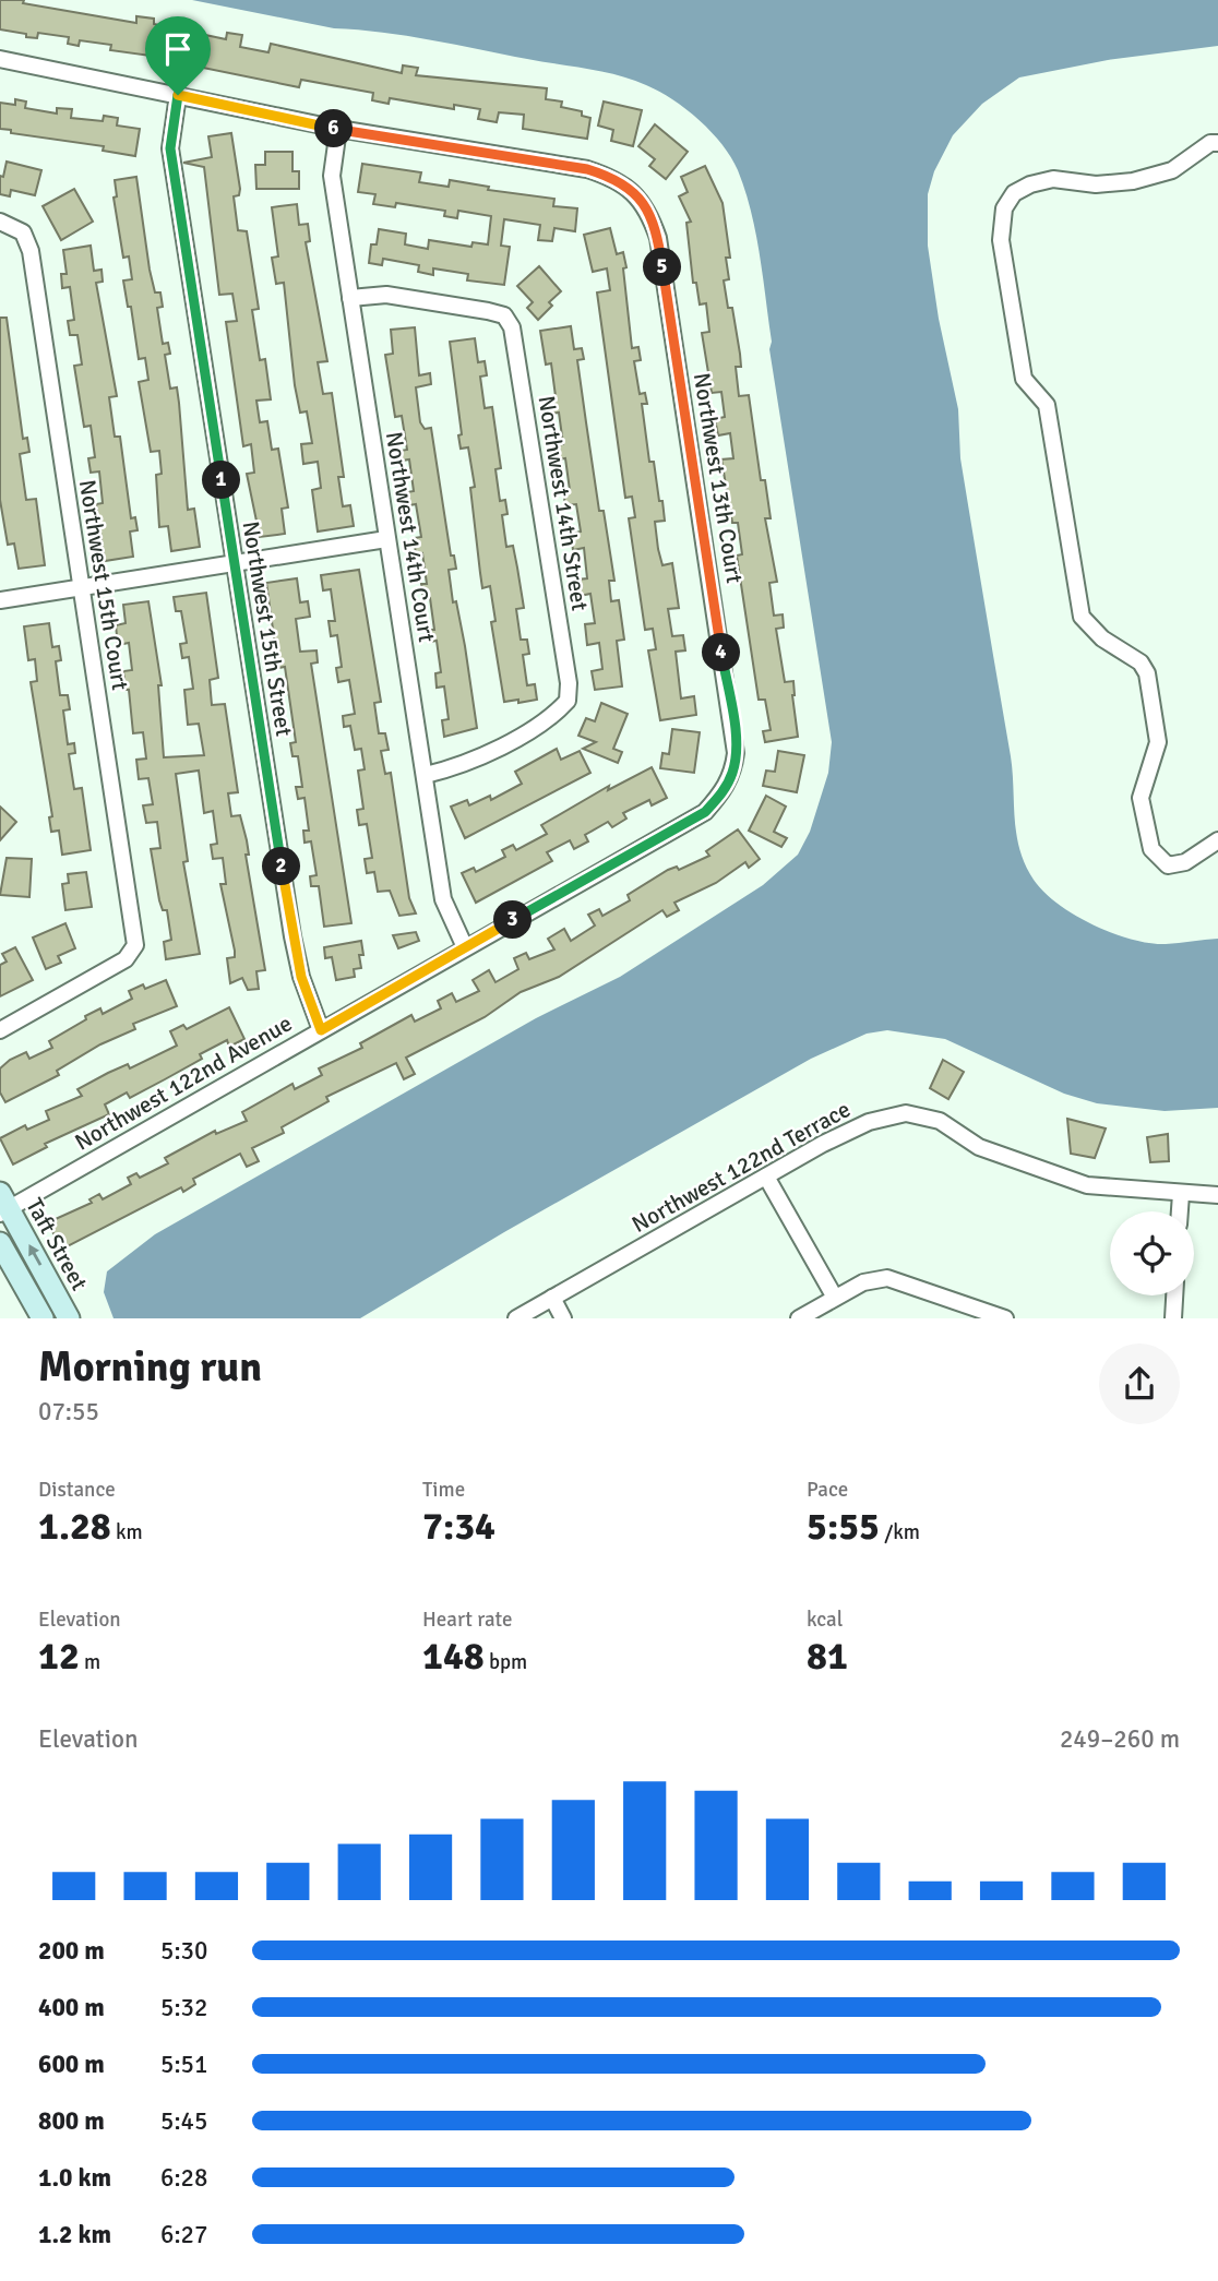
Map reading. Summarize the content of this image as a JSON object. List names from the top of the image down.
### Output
{
  "streets": {
    "street": [
      "Northwest 13th Court",
      "Northwest 14th Street",
      "Northwest 14th Court",
      "Northwest 15th Court",
      "Northwest 15th Street",
      "Northwest 122nd Avenue",
      "Northwest 122nd Terrace",
      "Taft Street"
    ]
  },
  "crossings": [
    ["Northwest 13th Court", "Northwest 14th Court"],
    ["Northwest 13th Court", "Northwest 122nd Avenue"],
    ["Northwest 14th Street", "Northwest 14th Court"],
    ["Northwest 14th Court", "Northwest 122nd Avenue"],
    ["Northwest 15th Street", "Northwest 122nd Avenue"],
    ["Northwest 122nd Avenue", "Taft Street"]
  ],
  "page": {
    "pins": [
      "6",
      "5",
      "1",
      "4",
      "2",
      "3"
    ],
    "heading": ["Morning run", "07:55"],
    "stats": [
      ["Distance", "1.28 km"],
      ["Time", "7:34"],
      ["Pace", "5:55 /km"],
      ["Elevation", "12 m"],
      ["Heart rate", "148 bpm"],
      ["kcal", "81"]
    ],
    "chart": ["Elevation", "249–260 m"],
    "list": [
      {
        "name": "200 m",
        "note": "5:30"
      },
      {
        "name": "400 m",
        "note": "5:32"
      },
      {
        "name": "600 m",
        "note": "5:51"
      },
      {
        "name": "800 m",
        "note": "5:45"
      },
      {
        "name": "1.0 km",
        "note": "6:28"
      },
      {
        "name": "1.2 km",
        "note": "6:27"
      }
    ]
  }
}
